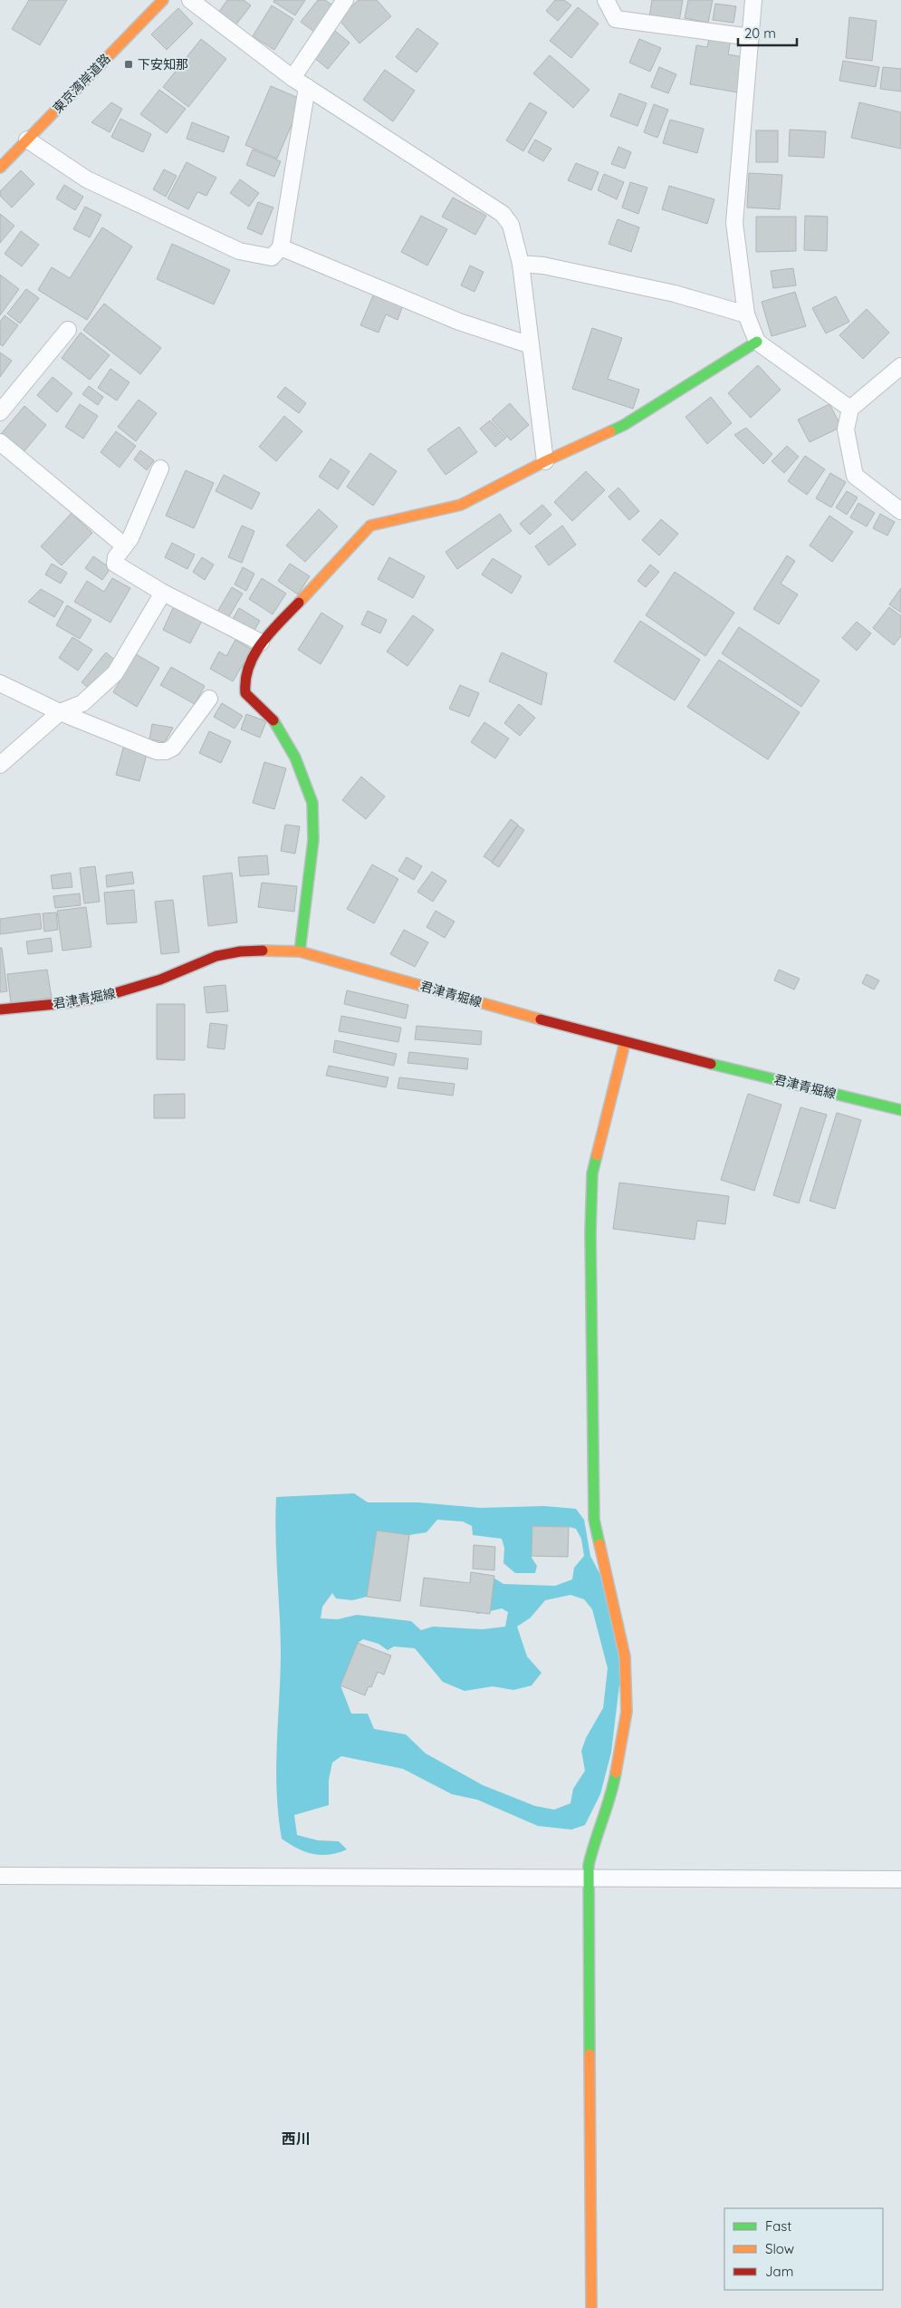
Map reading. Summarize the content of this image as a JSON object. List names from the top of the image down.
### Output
{
  "streets": {
    "main road": ["東京湾岸道路", "君津青堀線"]
  },
  "districts": ["西川"],
  "places": {
    "transit": ["下安知那"]
  },
  "legend": ["Fast", "Slow", "Jam"],
  "scale_bar": "20 m"
}
